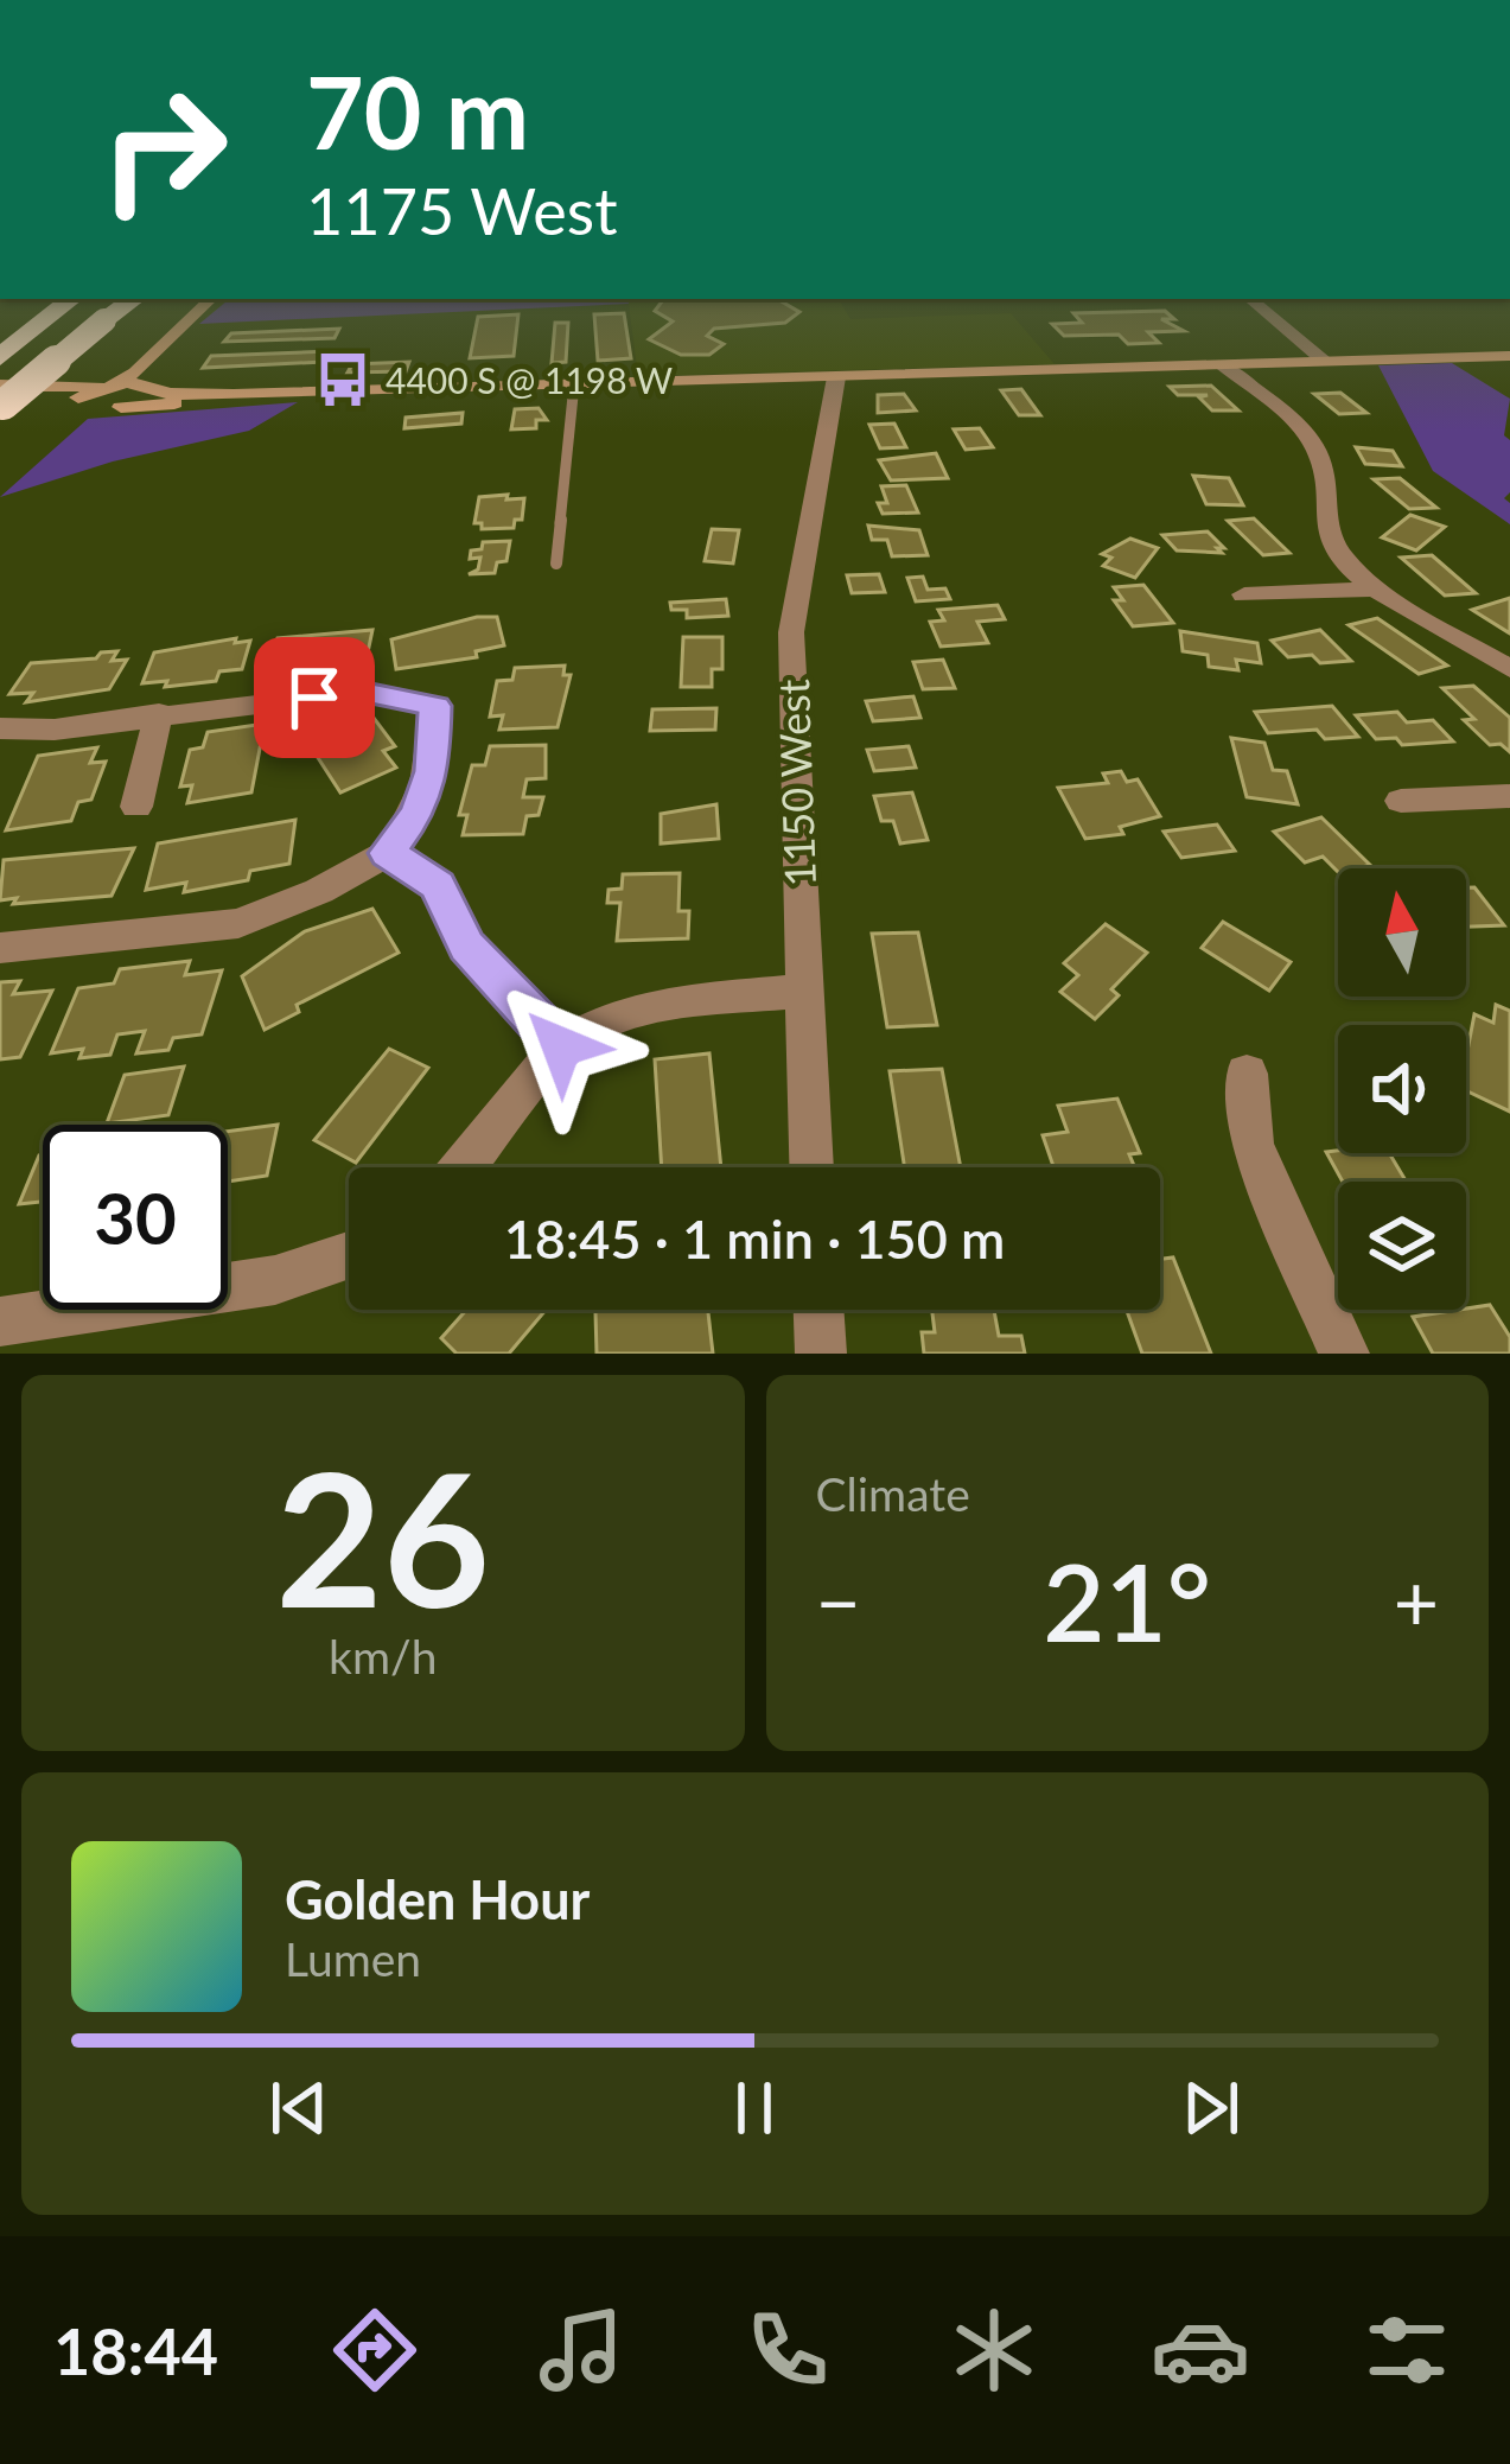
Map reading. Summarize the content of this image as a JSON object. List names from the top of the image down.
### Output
{
  "streets": {
    "street": ["1150 West"]
  },
  "places": {
    "bus stop": ["4400 S @ 1198 W"]
  },
  "north": "top",
  "page": {
    "turn": ["70 m", "1175 West"],
    "limit": "30",
    "trip": "18:45 · 1 min · 150 m",
    "tile": [
      ["26", "km/h"],
      "Climate"
    ],
    "heat": ["−", "21°", "+"],
    "song": ["Golden Hour", "Lumen"],
    "tabs": "18:44"
  }
}
